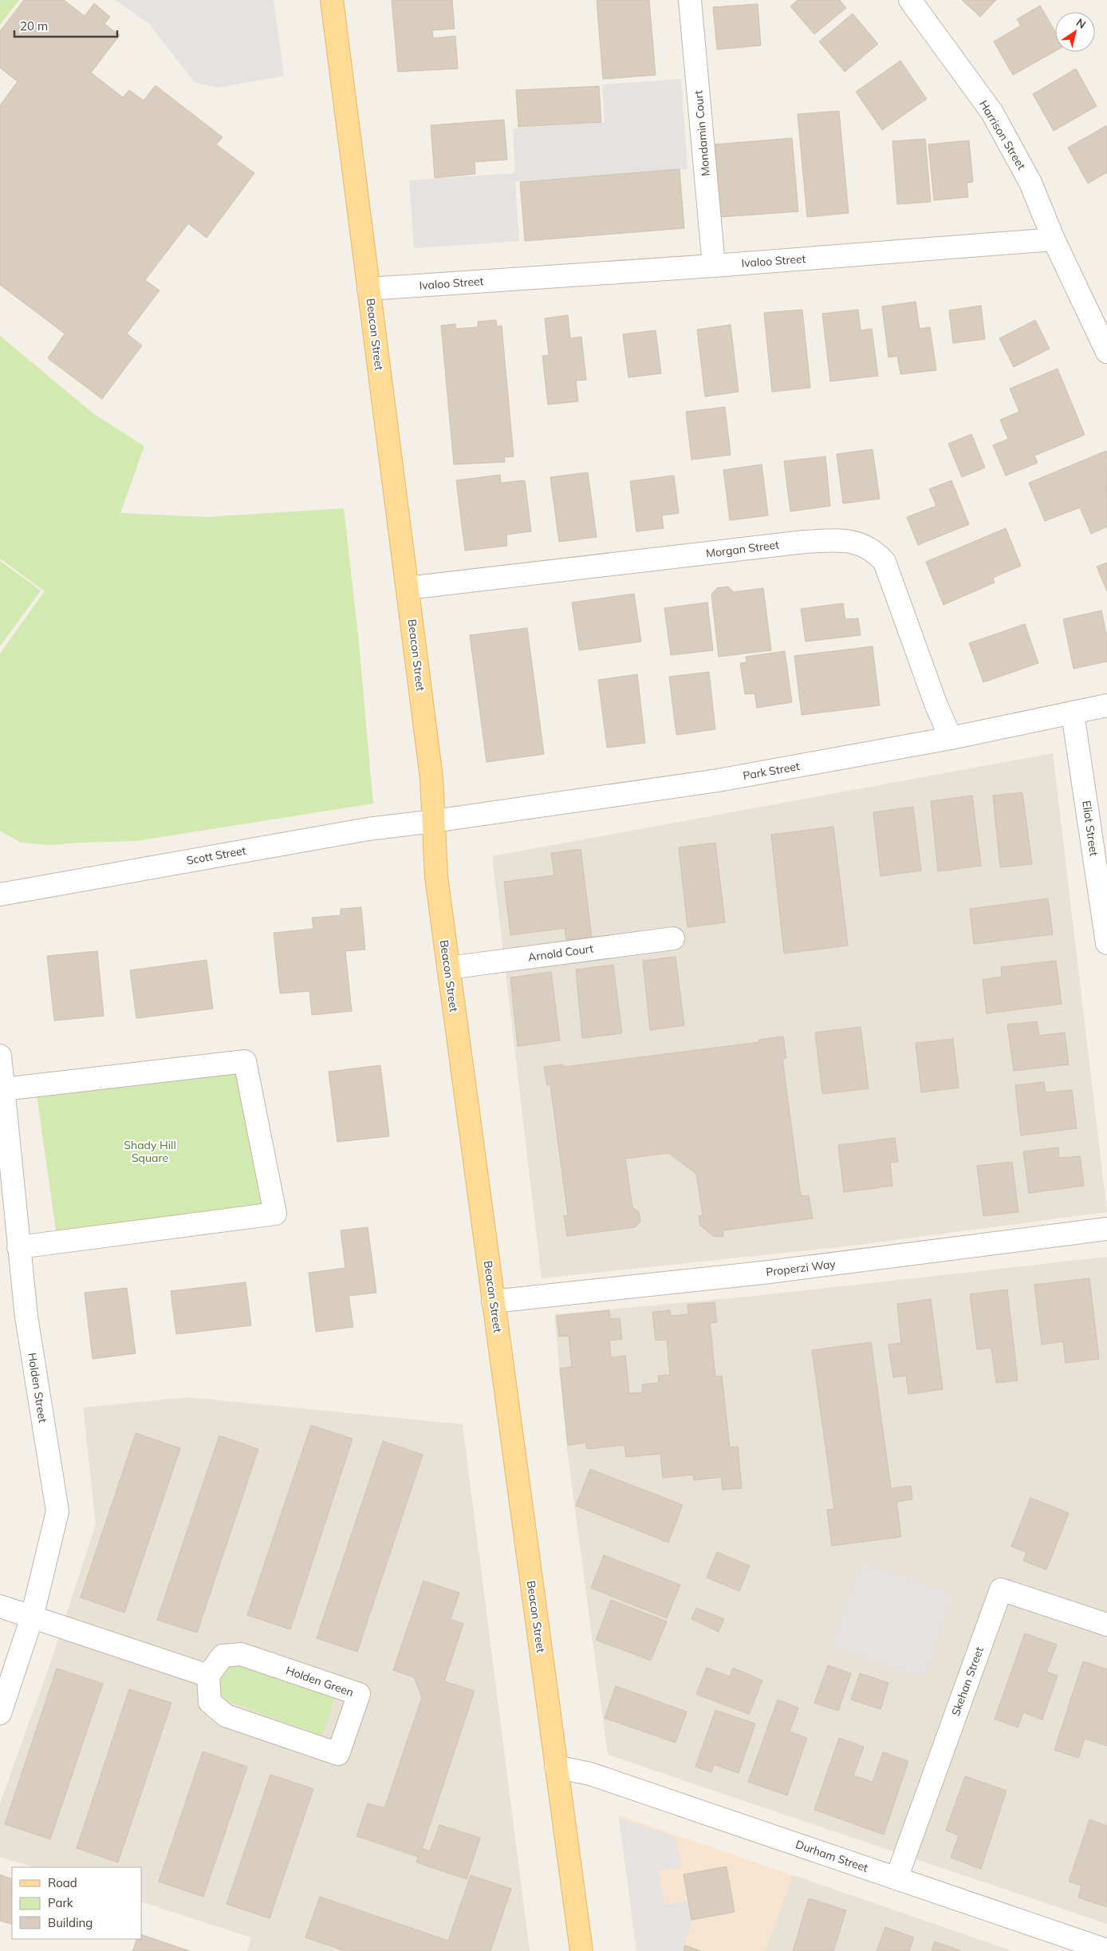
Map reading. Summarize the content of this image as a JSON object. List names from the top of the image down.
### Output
{
  "streets": {
    "main road": ["Beacon Street"],
    "street": [
      "Mondamin Court",
      "Harrison Street",
      "Ivaloo Street",
      "Morgan Street",
      "Park Street",
      "Eliot Street",
      "Scott Street",
      "Arnold Court",
      "Properzi Way",
      "Holden Street",
      "Holden Green",
      "Skehan Street",
      "Durham Street"
    ]
  },
  "crossings": [
    ["Mondamin Court", "Ivaloo Street"],
    ["Harrison Street", "Ivaloo Street"],
    ["Ivaloo Street", "Beacon Street"],
    ["Beacon Street", "Morgan Street"],
    ["Beacon Street", "Park Street"],
    ["Beacon Street", "Scott Street"],
    ["Beacon Street", "Arnold Court"],
    ["Beacon Street", "Properzi Way"],
    ["Beacon Street", "Durham Street"],
    ["Morgan Street", "Park Street"],
    ["Park Street", "Eliot Street"],
    ["Park Street", "Scott Street"],
    ["Skehan Street", "Durham Street"]
  ],
  "parks": ["Shady Hill Square"],
  "legend": ["Road", "Park", "Building"],
  "scale_bar": "20 m",
  "north": "top right"
}
